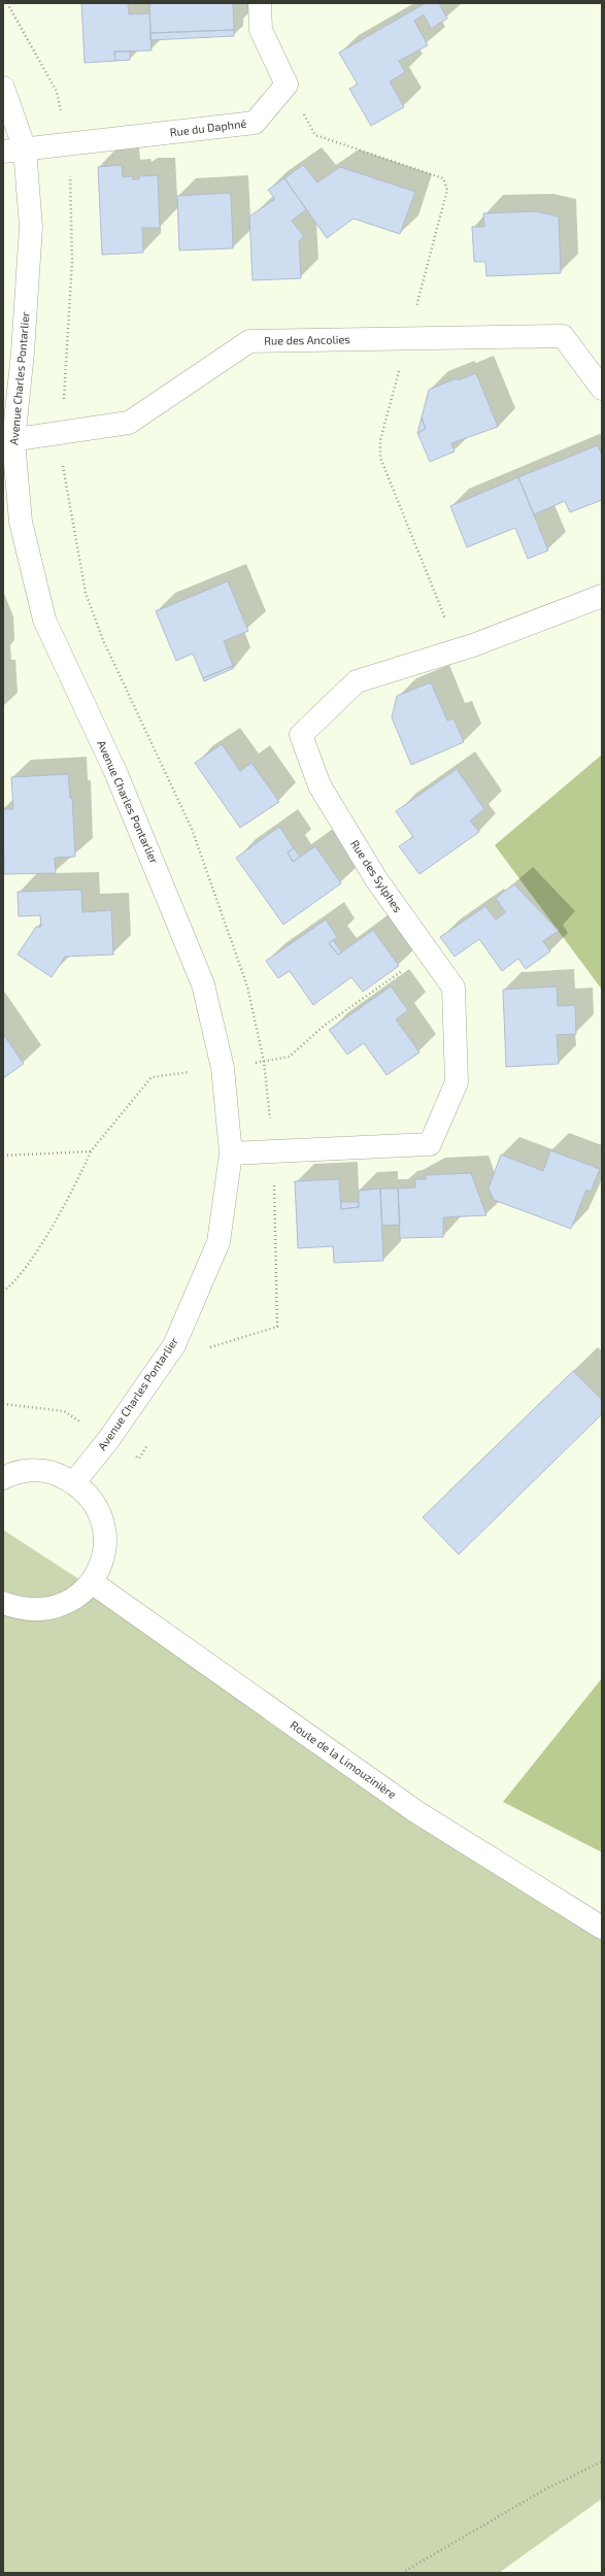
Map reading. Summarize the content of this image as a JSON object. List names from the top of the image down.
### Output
{
  "streets": {
    "street": [
      "Rue du Daphné",
      "Rue des Ancolies",
      "Avenue Charles Pontarlier",
      "Rue des Sylphes",
      "Route de la Limouzinière"
    ]
  },
  "crossings": [
    ["Rue du Daphné", "Avenue Charles Pontarlier"],
    ["Rue des Ancolies", "Avenue Charles Pontarlier"],
    ["Avenue Charles Pontarlier", "Rue des Sylphes"]
  ]
}
